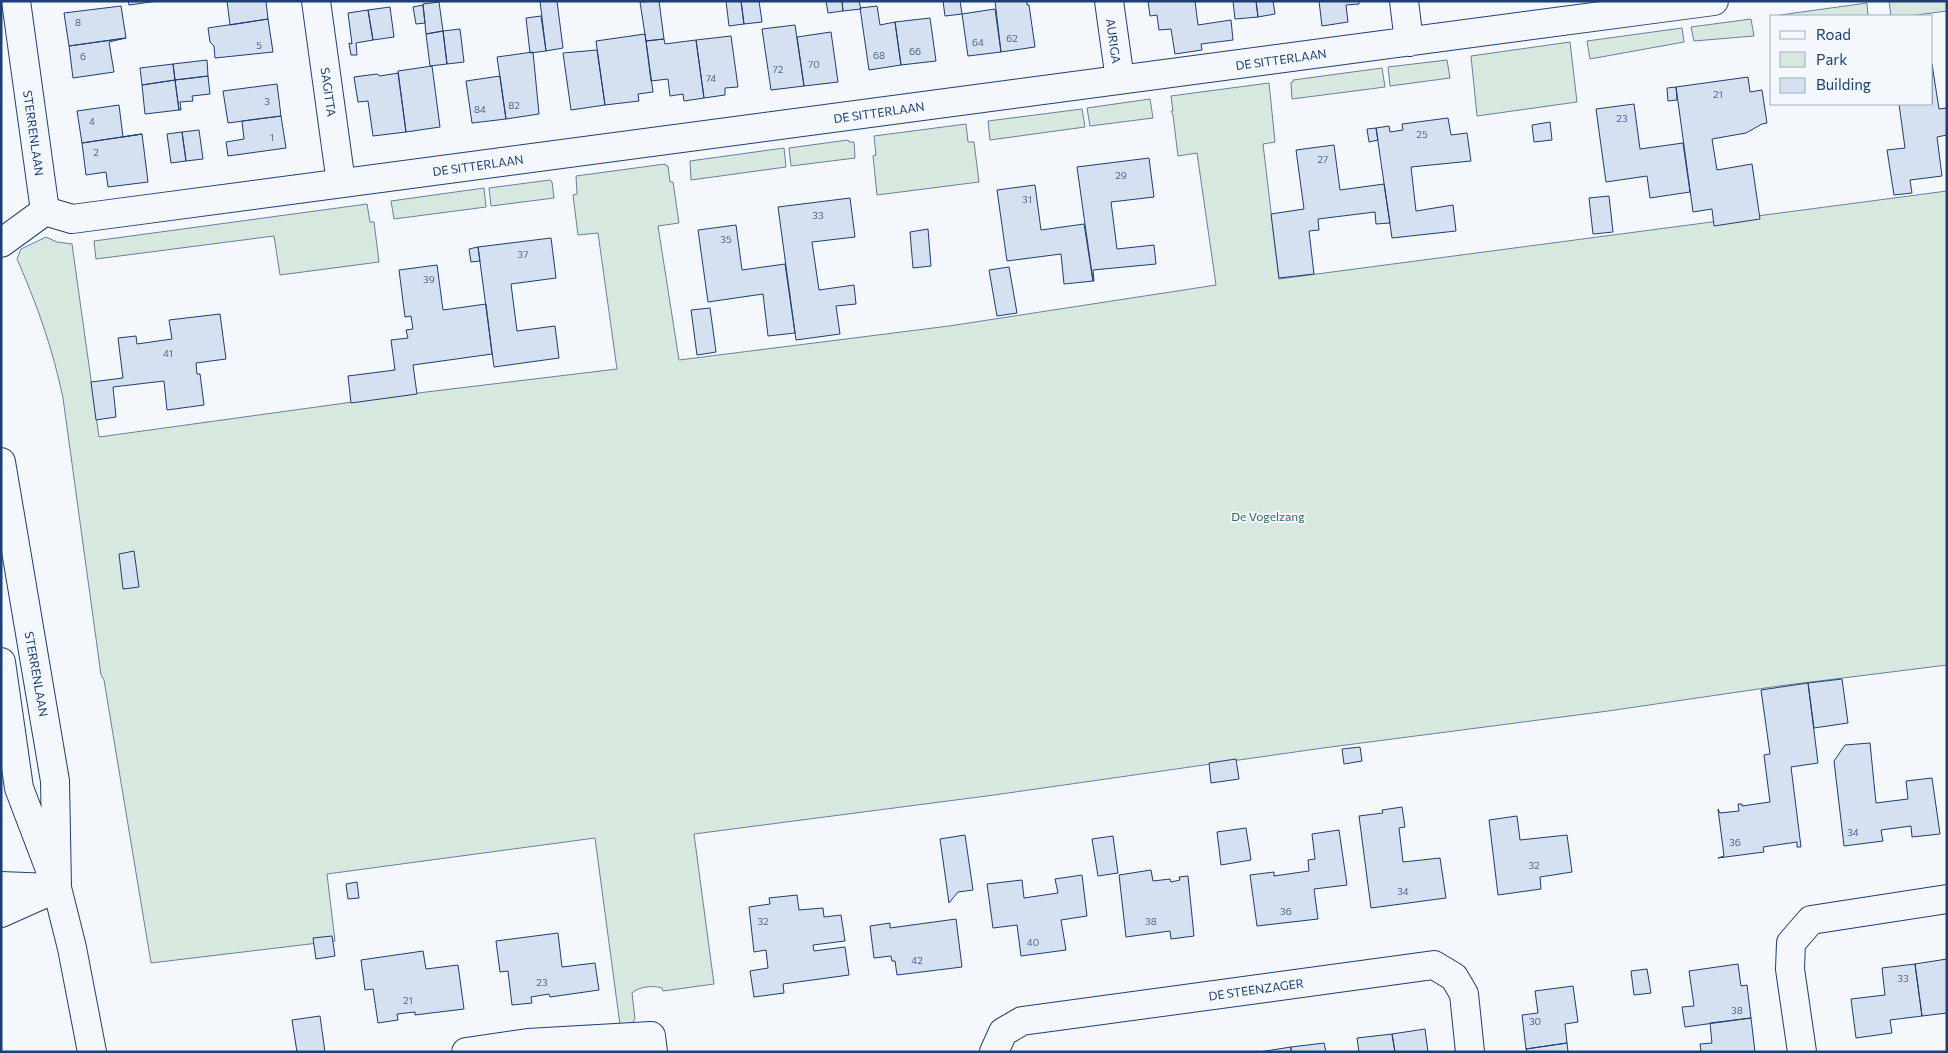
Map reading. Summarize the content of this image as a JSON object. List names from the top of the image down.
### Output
{
  "streets": {
    "street": [
      "AURIGA",
      "DE SITTERLAAN",
      "SAGITTA",
      "STERRENLAAN",
      "DE STEENZAGER"
    ]
  },
  "crossings": [
    ["AURIGA", "DE SITTERLAAN"],
    ["DE SITTERLAAN", "SAGITTA"],
    ["DE SITTERLAAN", "STERRENLAAN"]
  ],
  "parks": ["De Vogelzang"],
  "house_numbers": [
    "8",
    "62",
    "64",
    "5",
    "66",
    "68",
    "6",
    "70",
    "72",
    "74",
    "21",
    "3",
    "82",
    "84",
    "23",
    "4",
    "25",
    "1",
    "2",
    "27",
    "29",
    "31",
    "33",
    "35",
    "37",
    "39",
    "41",
    "34",
    "36",
    "32",
    "34",
    "36",
    "32",
    "38",
    "40",
    "42",
    "33",
    "23",
    "21",
    "38",
    "30"
  ],
  "legend": ["Road", "Park", "Building"]
}
